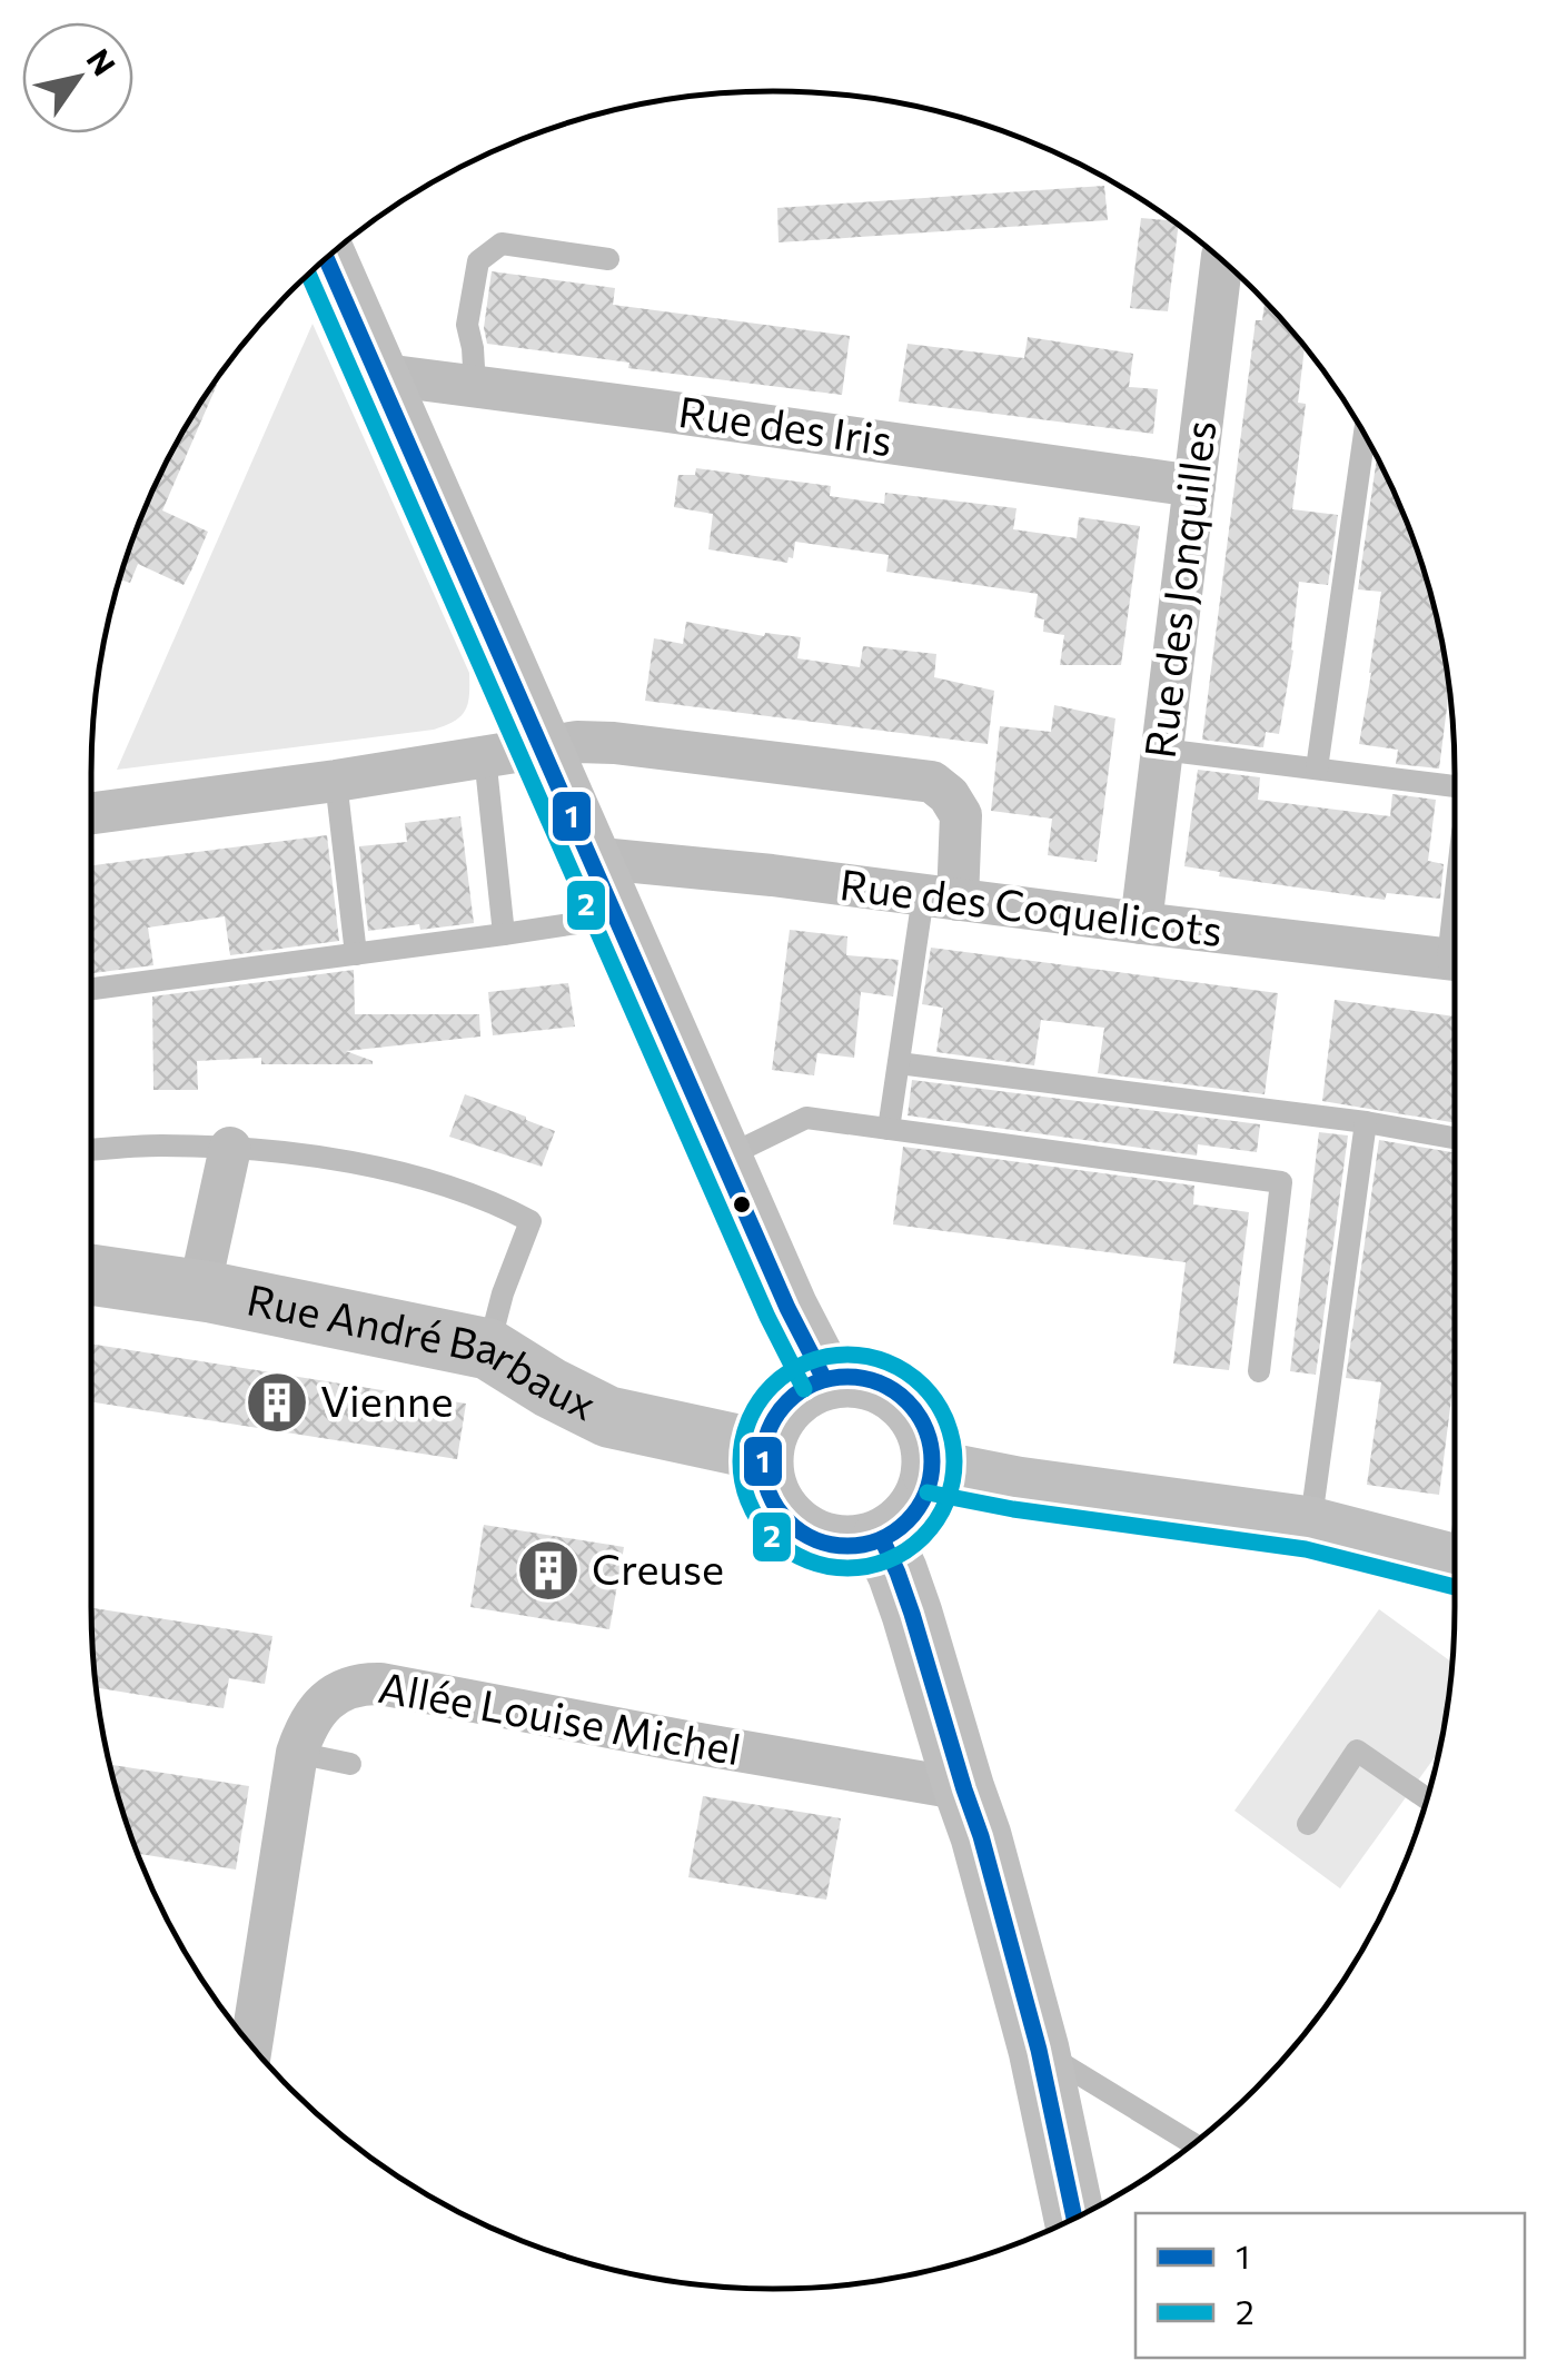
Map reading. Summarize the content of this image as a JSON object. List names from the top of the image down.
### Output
{
  "streets": {
    "street": [
      "Rue des Iris",
      "Rue des Jonquilles",
      "Rue des Coquelicots",
      "Rue André Barbaux",
      "Allée Louise Michel"
    ]
  },
  "crossings": [
    ["Rue des Iris", "Rue des Jonquilles"],
    ["Rue des Jonquilles", "Rue des Coquelicots"]
  ],
  "places": {
    "building": ["Vienne", "Creuse"]
  },
  "lines": ["transit line 1", "transit line 2"],
  "legend": ["1", "2"],
  "north": "top right"
}
